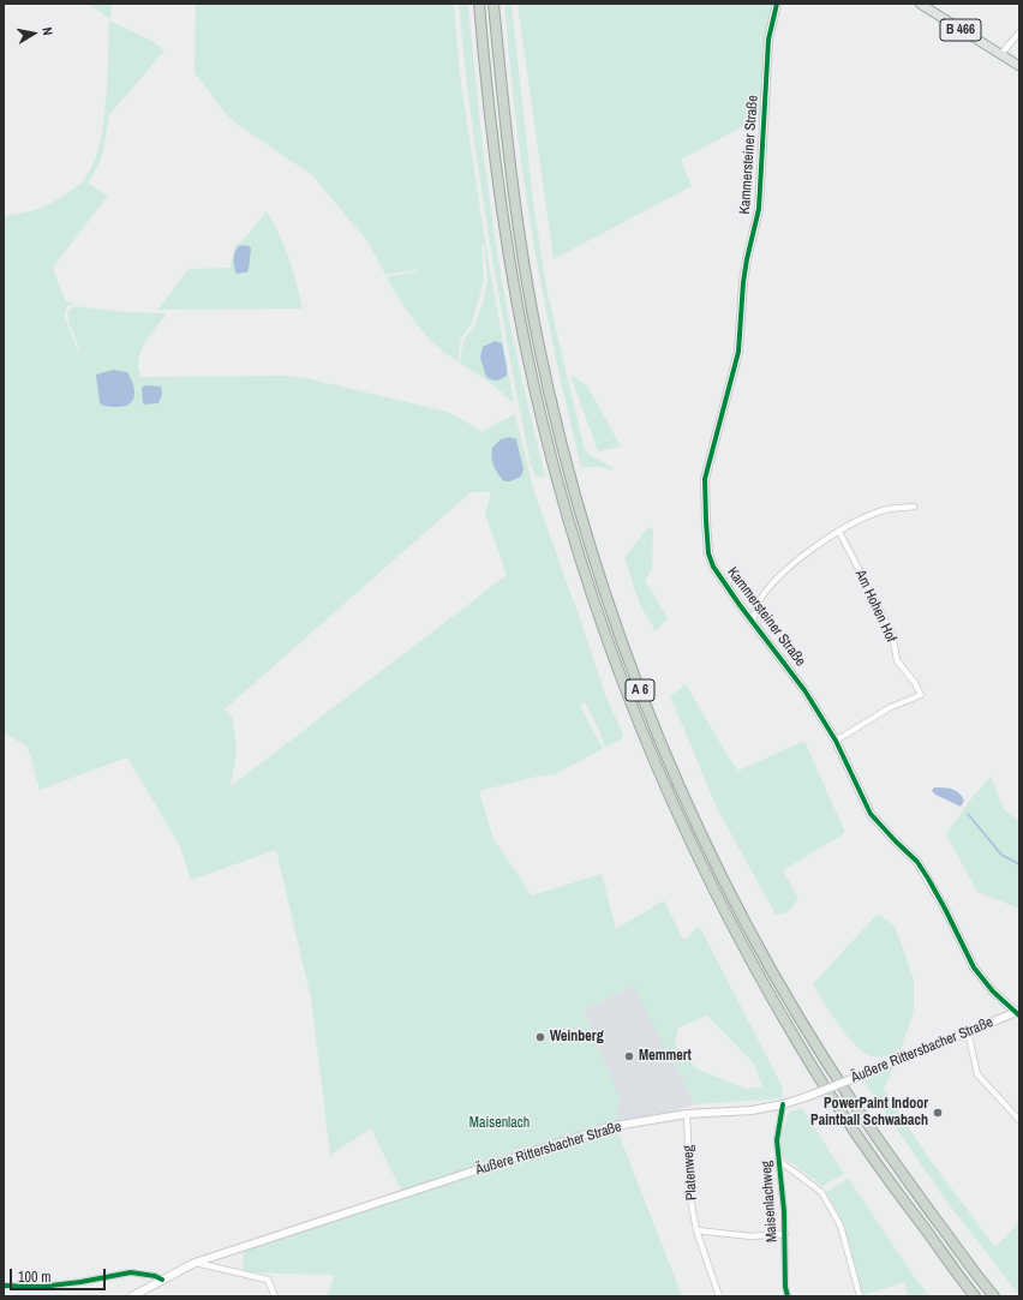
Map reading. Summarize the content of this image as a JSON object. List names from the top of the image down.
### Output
{
  "streets": {
    "highway": ["A 6"],
    "main road": ["B 466"],
    "street": [
      "Kammersteiner Straße",
      "Am Hohen Hof",
      "Äußere Rittersbacher Straße",
      "Platenweg",
      "Maisenlachweg"
    ]
  },
  "crossings": [
    ["Kammersteiner Straße", "Am Hohen Hof"],
    ["Kammersteiner Straße", "Äußere Rittersbacher Straße"],
    ["Äußere Rittersbacher Straße", "Platenweg"],
    ["Äußere Rittersbacher Straße", "Maisenlachweg"]
  ],
  "parks": ["Maisenlach"],
  "places": ["Weinberg", "Memmert", "PowerPaint Indoor Paintball Schwabach"],
  "scale_bar": "100 m",
  "north": "right"
}
